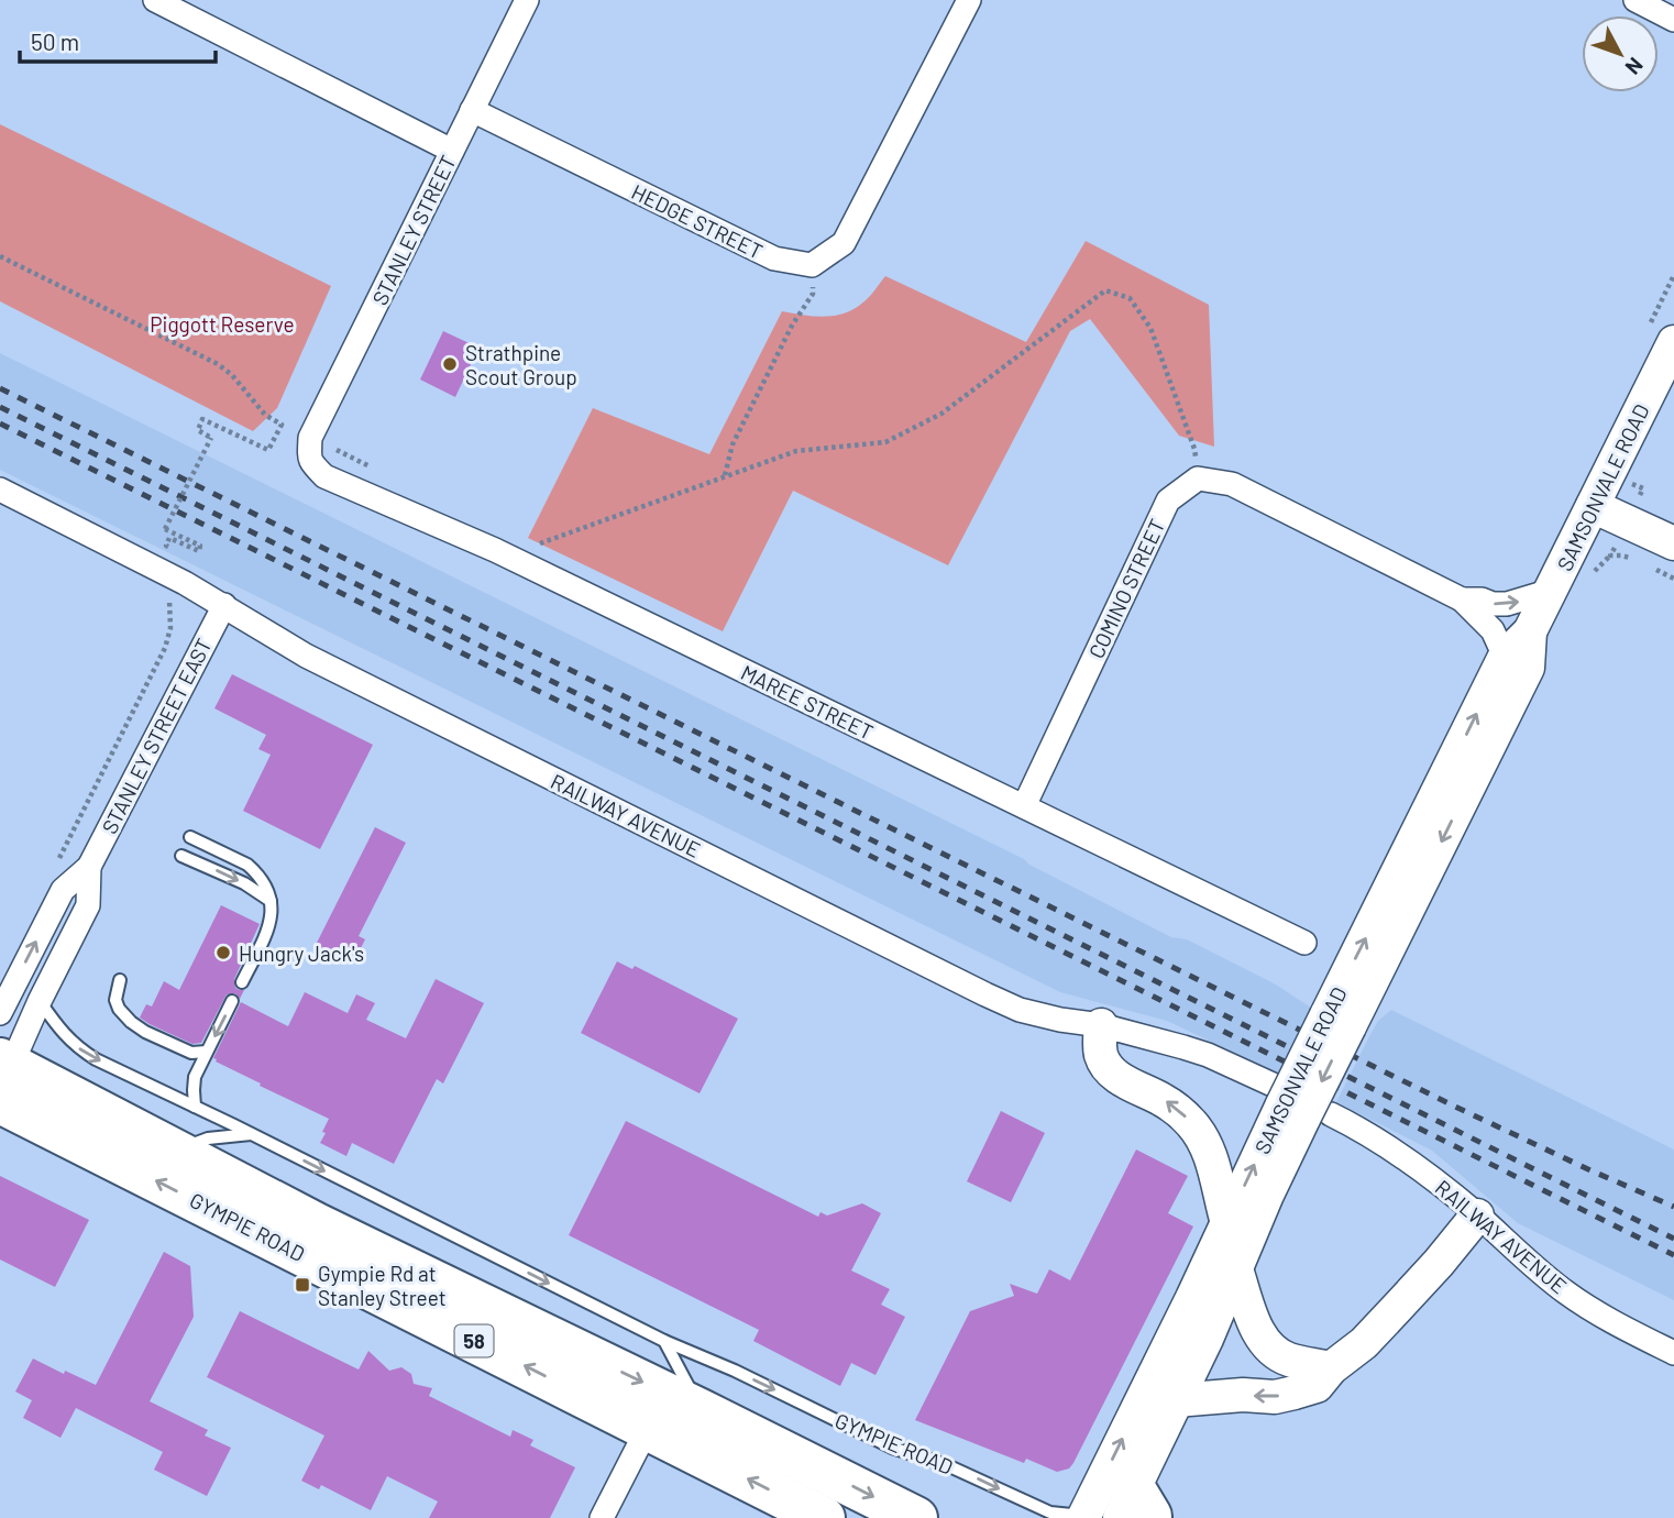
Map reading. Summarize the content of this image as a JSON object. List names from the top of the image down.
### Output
{
  "streets": {
    "highway": ["GYMPIE ROAD", "58"],
    "main road": ["SAMSONVALE ROAD"],
    "street": [
      "HEDGE STREET",
      "STANLEY STREET",
      "COMINO STREET",
      "MAREE STREET",
      "STANLEY STREET EAST",
      "RAILWAY AVENUE"
    ]
  },
  "crossings": [
    ["HEDGE STREET", "STANLEY STREET"],
    ["STANLEY STREET", "MAREE STREET"],
    ["SAMSONVALE ROAD", "RAILWAY AVENUE"],
    ["SAMSONVALE ROAD", "GYMPIE ROAD"],
    ["COMINO STREET", "MAREE STREET"],
    ["STANLEY STREET EAST", "RAILWAY AVENUE"],
    ["STANLEY STREET EAST", "GYMPIE ROAD"]
  ],
  "parks": ["Piggott Reserve"],
  "places": {
    "other": ["Strathpine Scout Group", "Hungry Jack's"],
    "transit": ["Gympie Rd at Stanley Street"]
  },
  "scale_bar": "50 m",
  "north": "bottom right"
}
